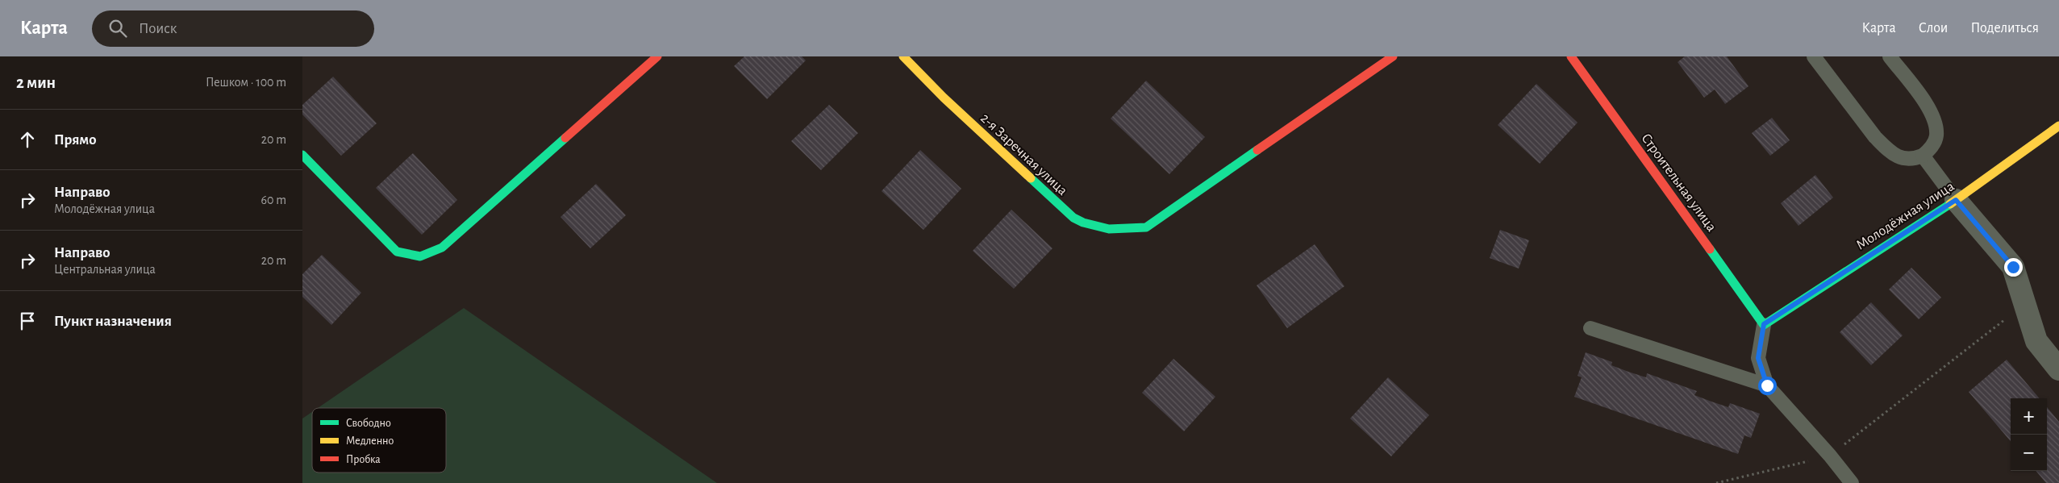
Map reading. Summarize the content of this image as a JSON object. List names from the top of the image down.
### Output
{
  "streets": {
    "street": ["2-я Заречная улица", "Строительная улица", "Молодёжная улица"]
  },
  "crossings": [
    ["Строительная улица", "Молодёжная улица"]
  ],
  "legend": ["Свободно", "Медленно", "Пробка"],
  "page": {
    "header": "Карта",
    "search": "Поиск",
    "nav": ["Карта", "Слои", "Поделиться"],
    "heading": ["2 мин", "Пешком · 100 m"],
    "list": [
      ["Прямо", "20 m"],
      ["Направо", "Молодёжная улица", "60 m"],
      ["Направо", "Центральная улица", "20 m"],
      "Пункт назначения"
    ],
    "map_buttons": ["+", "−"]
  }
}
